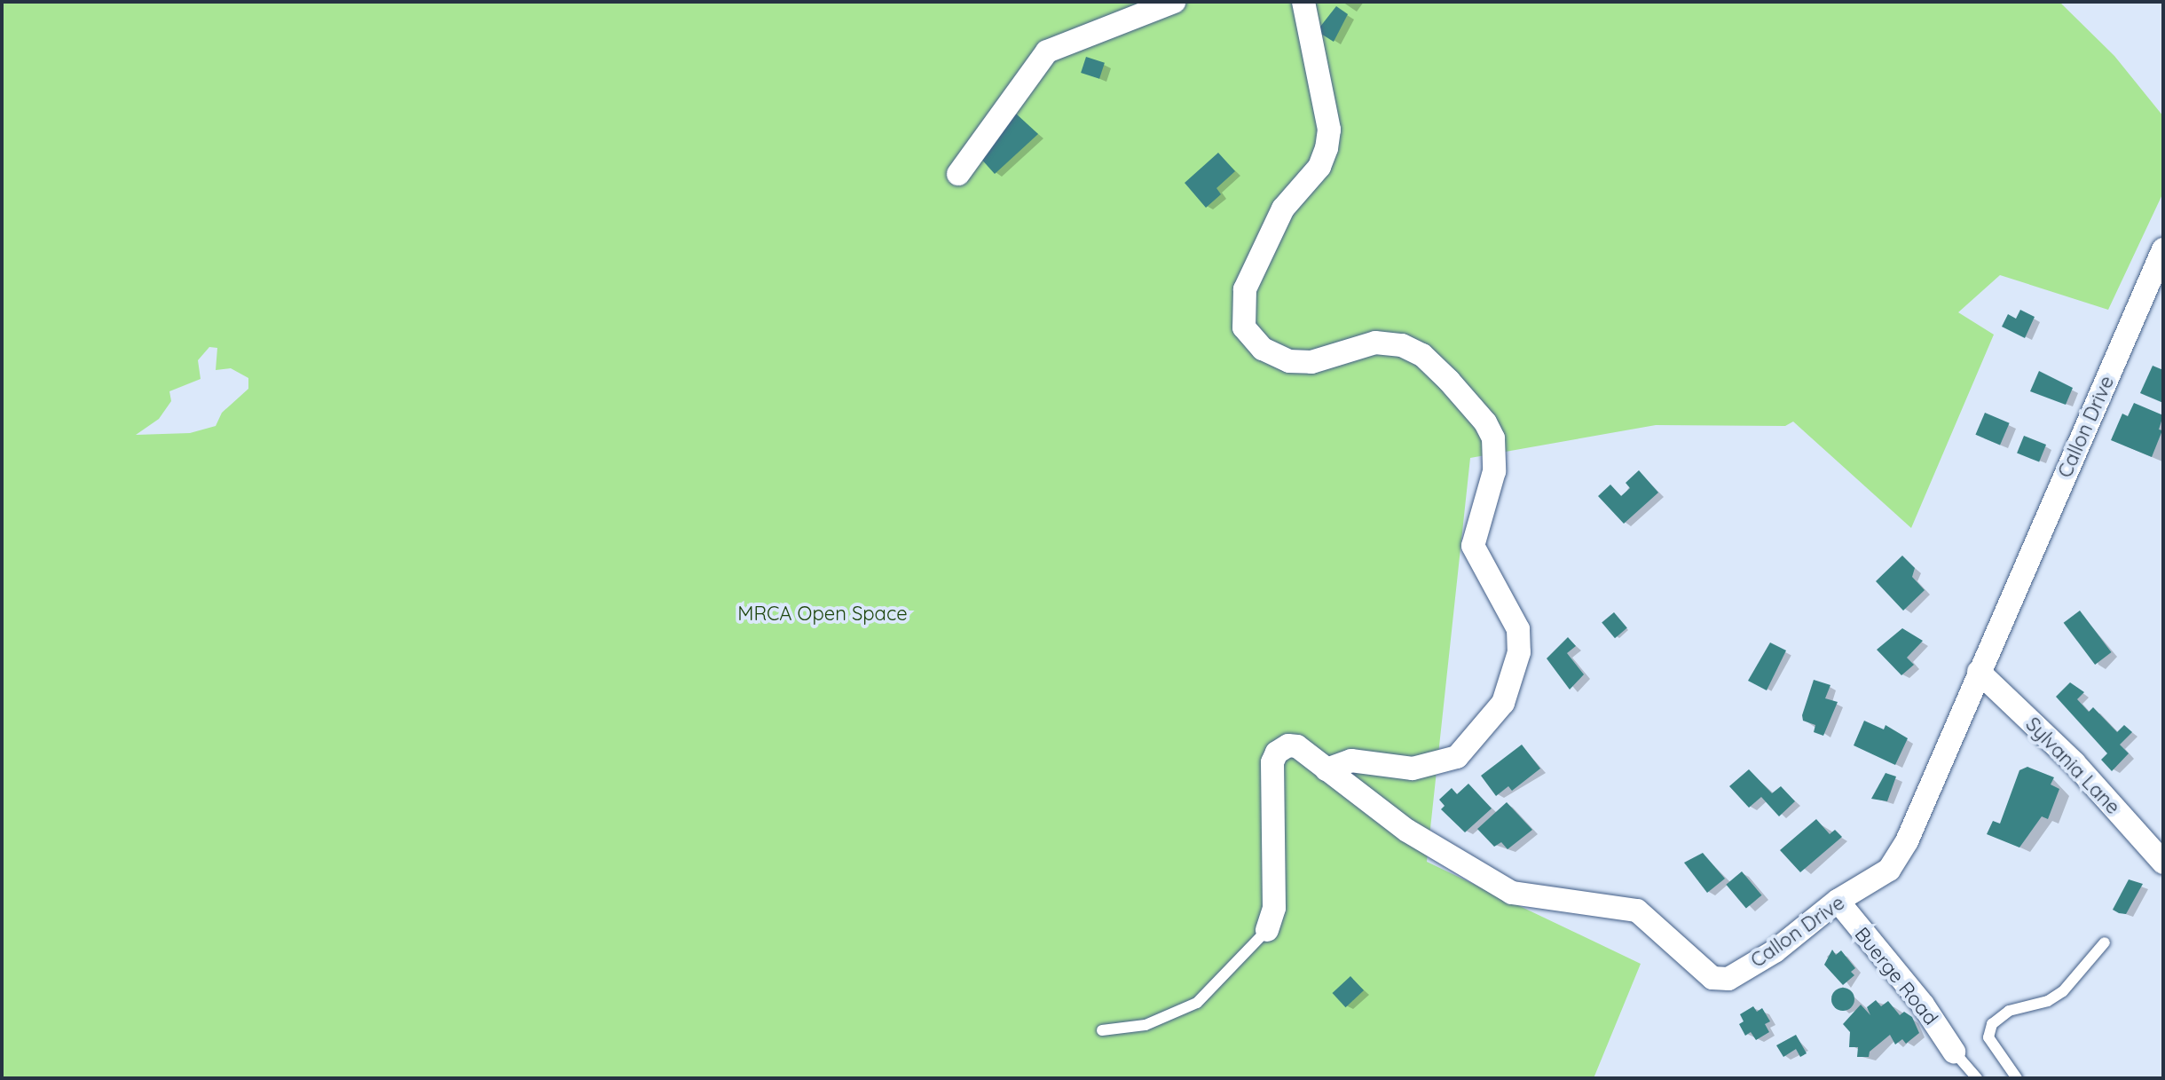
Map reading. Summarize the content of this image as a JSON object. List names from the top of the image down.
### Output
{
  "streets": {
    "street": ["Callon Drive", "Sylvania Lane", "Buerge Road"]
  },
  "crossings": [
    ["Callon Drive", "Sylvania Lane"],
    ["Callon Drive", "Buerge Road"]
  ],
  "parks": ["MRCA Open Space"]
}
